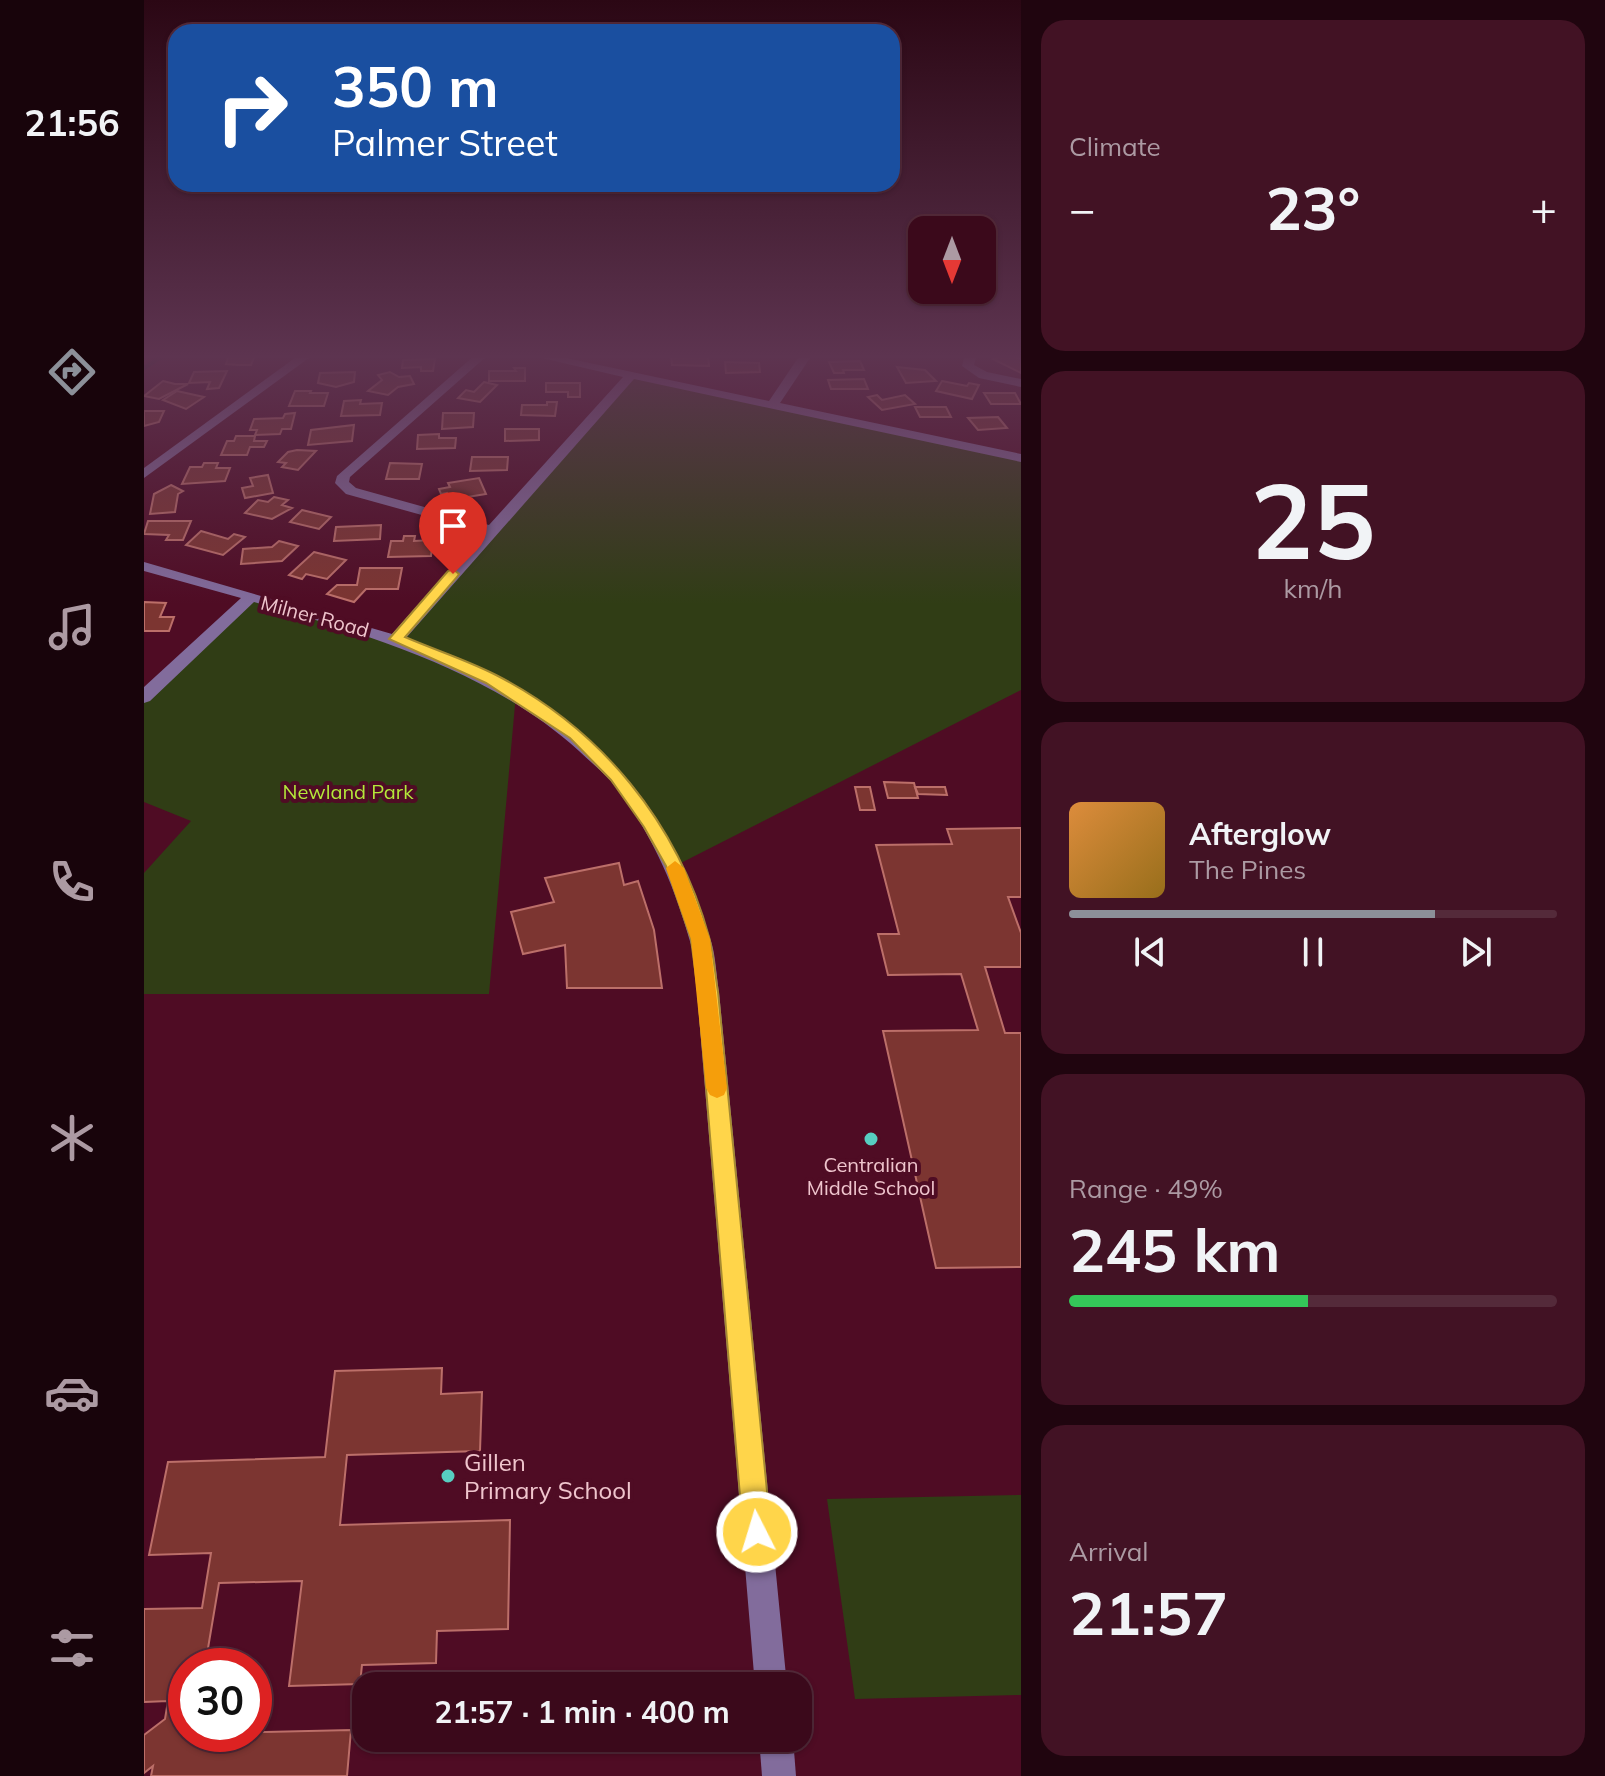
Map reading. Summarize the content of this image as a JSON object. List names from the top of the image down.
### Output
{
  "streets": {
    "street": ["Milner Road"]
  },
  "parks": ["Newland Park"],
  "places": ["Centralian Middle School", "Gillen Primary School"],
  "north": "bottom",
  "page": {
    "tabs": "21:56",
    "tile": [
      "Climate",
      ["25", "km/h"],
      ["Range · 49%", "245 km"],
      ["Arrival", "21:57"]
    ],
    "turn": ["350 m", "Palmer Street"],
    "heat": ["−", "23°", "+"],
    "song": ["Afterglow", "The Pines"],
    "limit": "30",
    "trip": "21:57 · 1 min · 400 m"
  }
}
